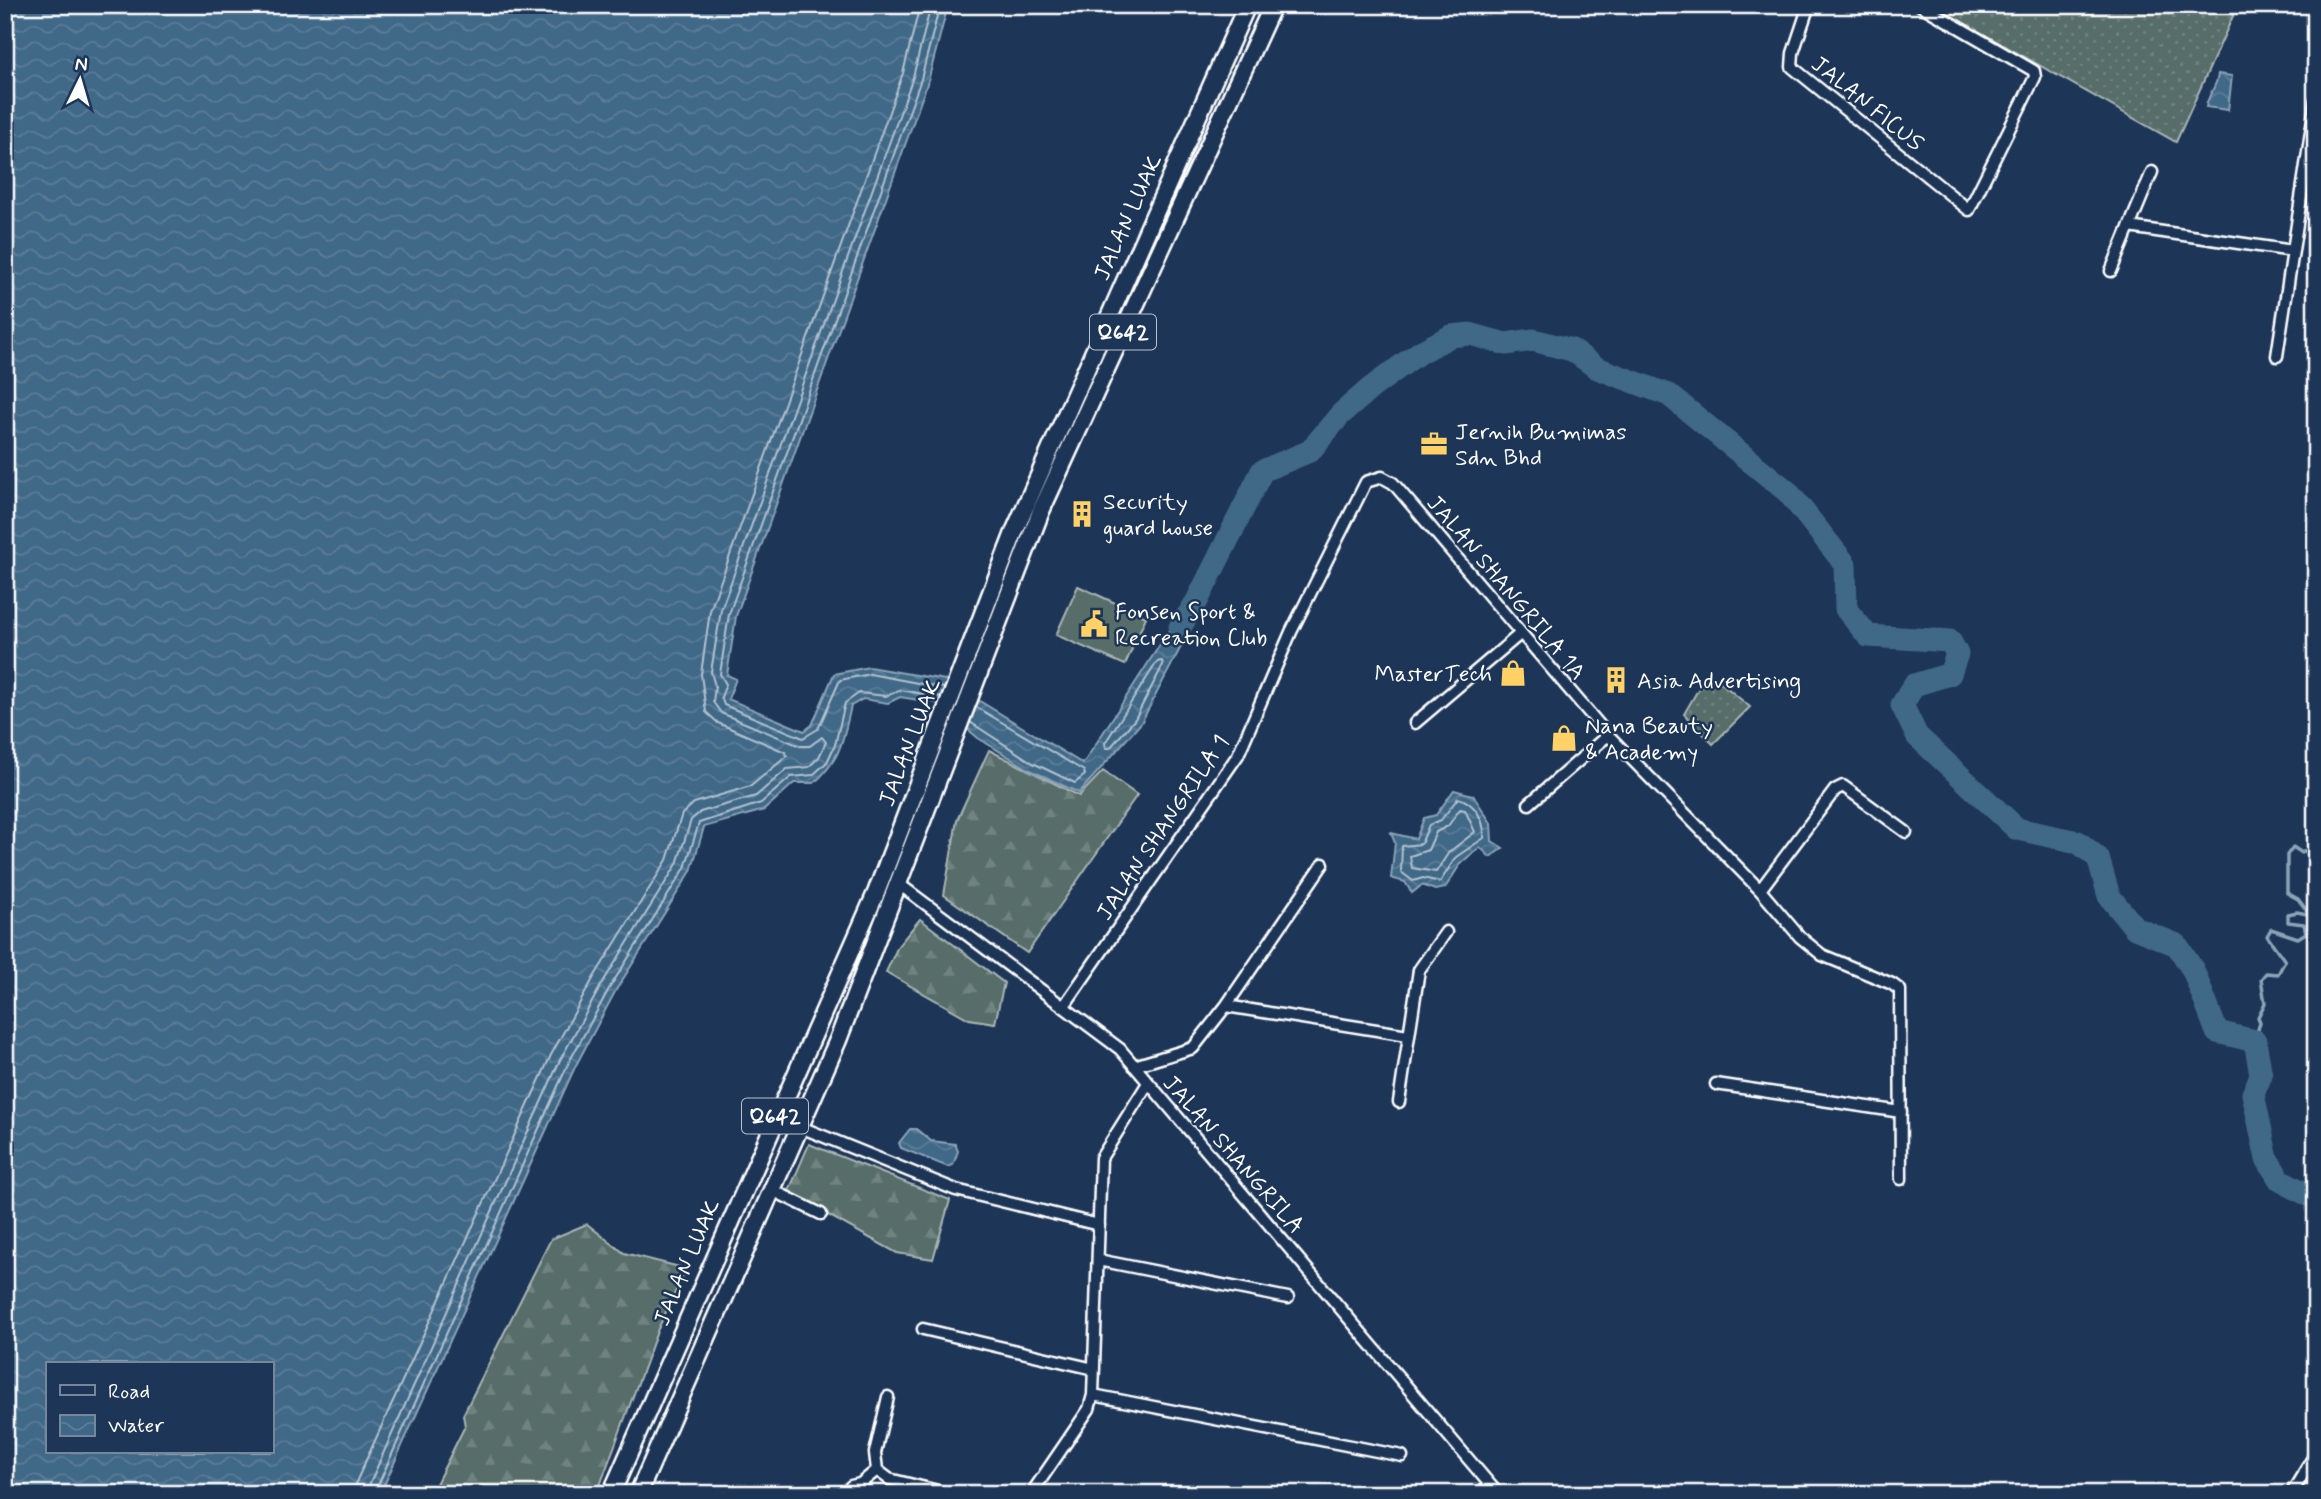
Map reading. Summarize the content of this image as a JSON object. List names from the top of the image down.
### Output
{
  "streets": {
    "main road": ["JALAN LUAK", "Q642"],
    "street": [
      "JALAN FICUS",
      "JALAN SHANGRILA 1A",
      "JALAN SHANGRILA 1",
      "JALAN SHANGRILA"
    ]
  },
  "crossings": [
    ["JALAN LUAK", "JALAN SHANGRILA"],
    ["JALAN SHANGRILA 1A", "JALAN SHANGRILA 1"],
    ["JALAN SHANGRILA 1", "JALAN SHANGRILA"]
  ],
  "places": {
    "office": ["Jernih Bumimas Sdn Bhd"],
    "building": ["Security guard house", "Asia Advertising"],
    "public building": ["Fonsen Sport & Recreation Club"],
    "shop": ["MasterTech", "Nana Beauty & Academy"]
  },
  "legend": ["Road", "Water"],
  "north": "top"
}
